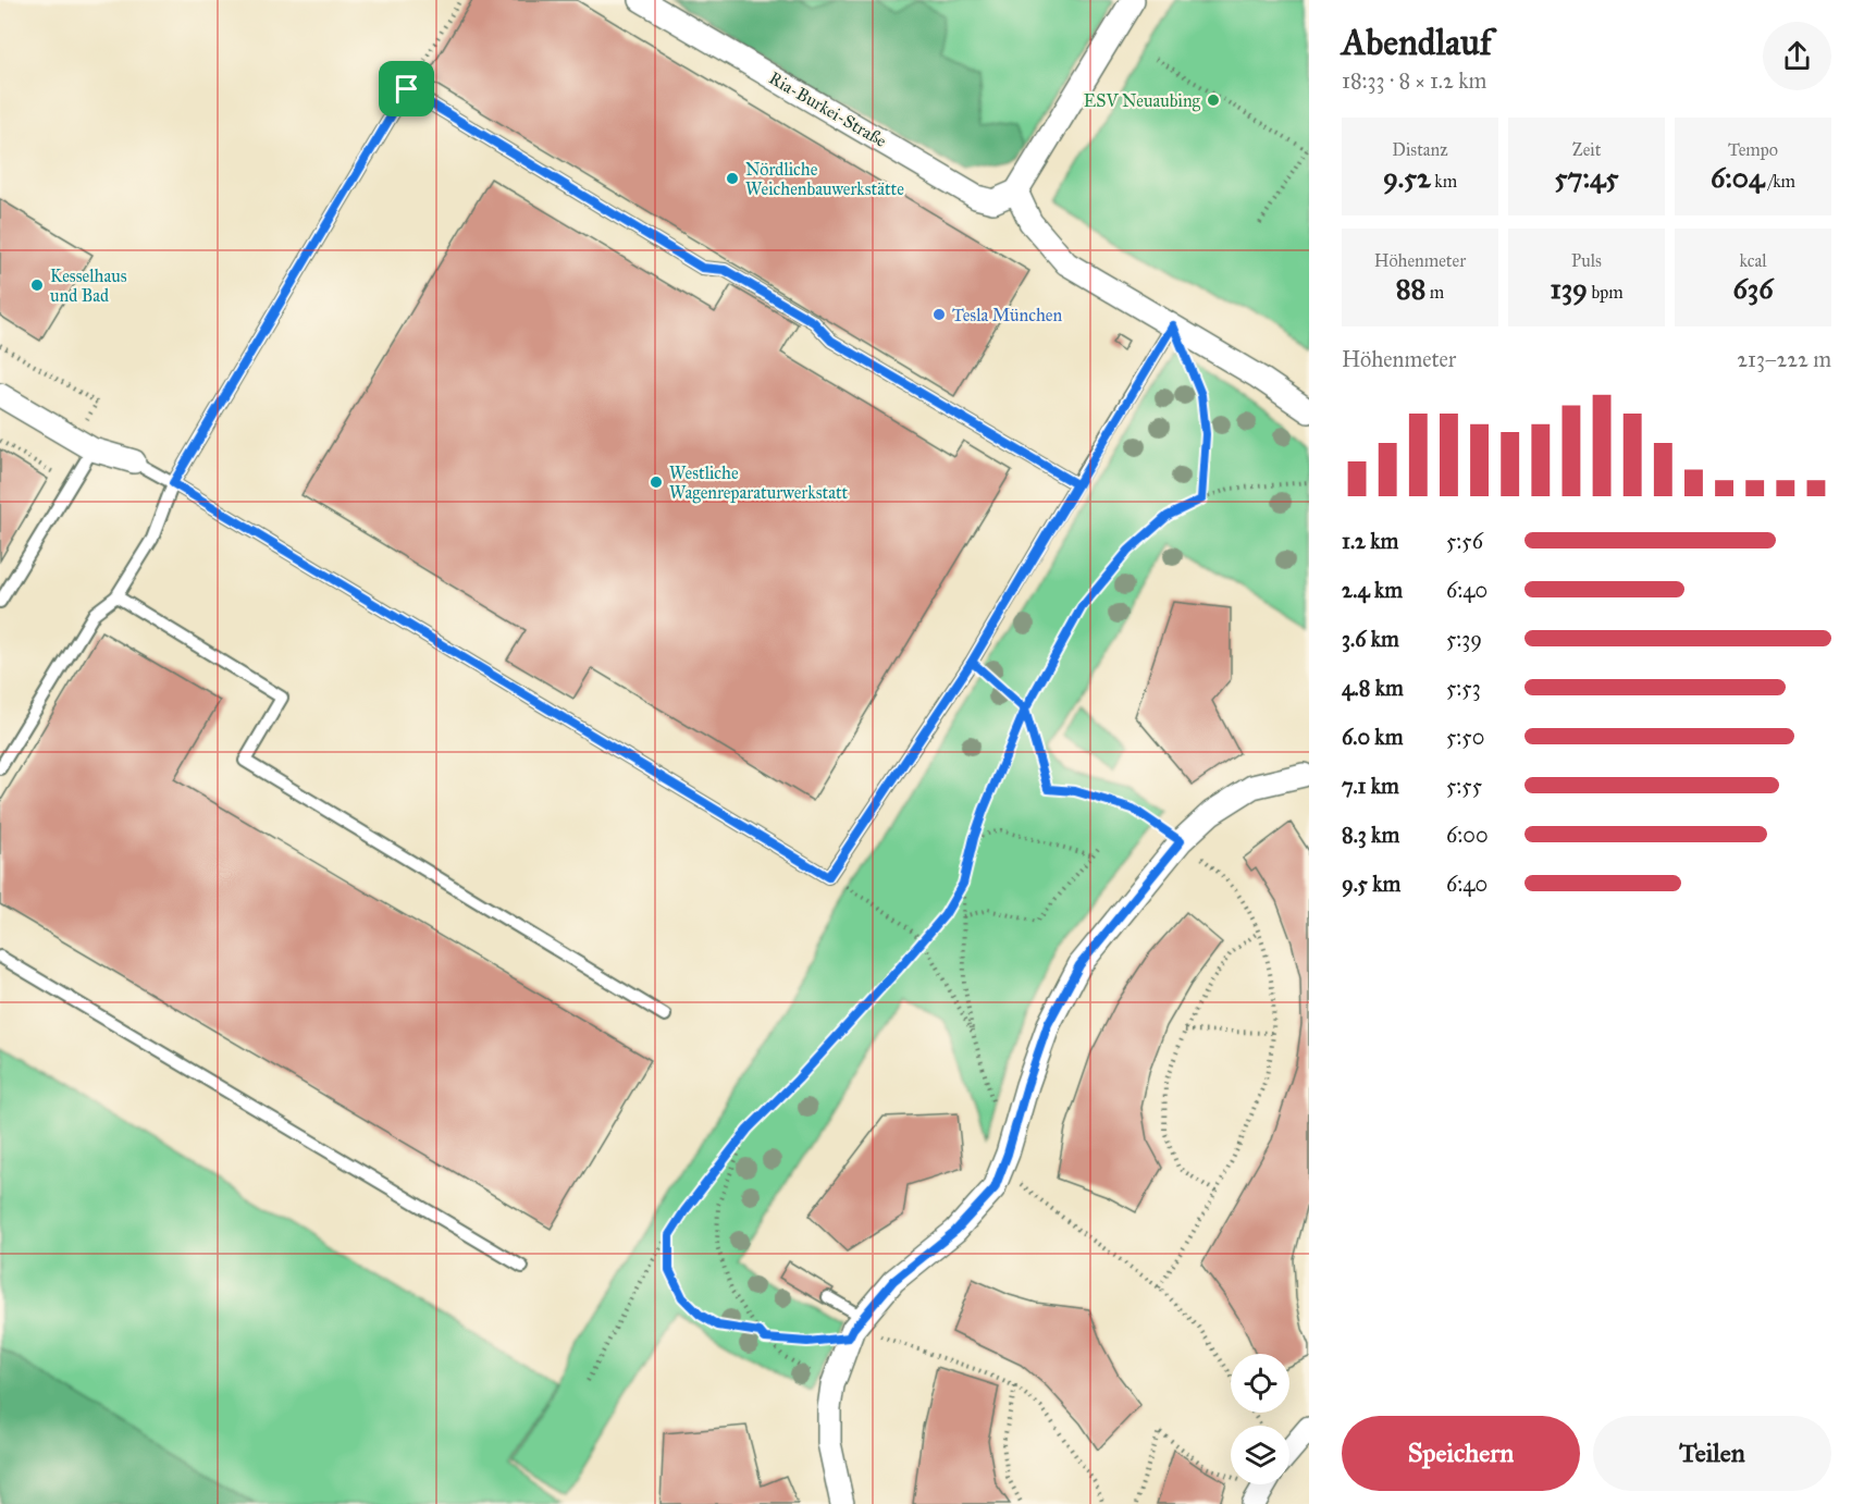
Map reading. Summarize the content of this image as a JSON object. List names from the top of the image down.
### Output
{
  "streets": {
    "street": ["Ria-Burkei-Straße"]
  },
  "places": [
    "ESV Neuaubing",
    "Nördliche Weichenbauwerkstätte",
    "Kesselhaus und Bad",
    "Tesla München",
    "Westliche Wagenreparaturwerkstatt"
  ],
  "page": {
    "heading": ["Abendlauf", "18:33 · 8 × 1.2 km"],
    "stats": [
      ["Distanz", "9.52 km"],
      ["Zeit", "57:45"],
      ["Tempo", "6:04 /km"],
      ["Höhenmeter", "88 m"],
      ["Puls", "139 bpm"],
      ["kcal", "636"]
    ],
    "chart": ["Höhenmeter", "213–222 m"],
    "list": [
      {
        "name": "1.2 km",
        "note": "5:56"
      },
      {
        "name": "2.4 km",
        "note": "6:40"
      },
      {
        "name": "3.6 km",
        "note": "5:39"
      },
      {
        "name": "4.8 km",
        "note": "5:53"
      },
      {
        "name": "6.0 km",
        "note": "5:50"
      },
      {
        "name": "7.1 km",
        "note": "5:55"
      },
      {
        "name": "8.3 km",
        "note": "6:00"
      },
      {
        "name": "9.5 km",
        "note": "6:40"
      }
    ],
    "buttons": ["Speichern", "Teilen"]
  }
}
